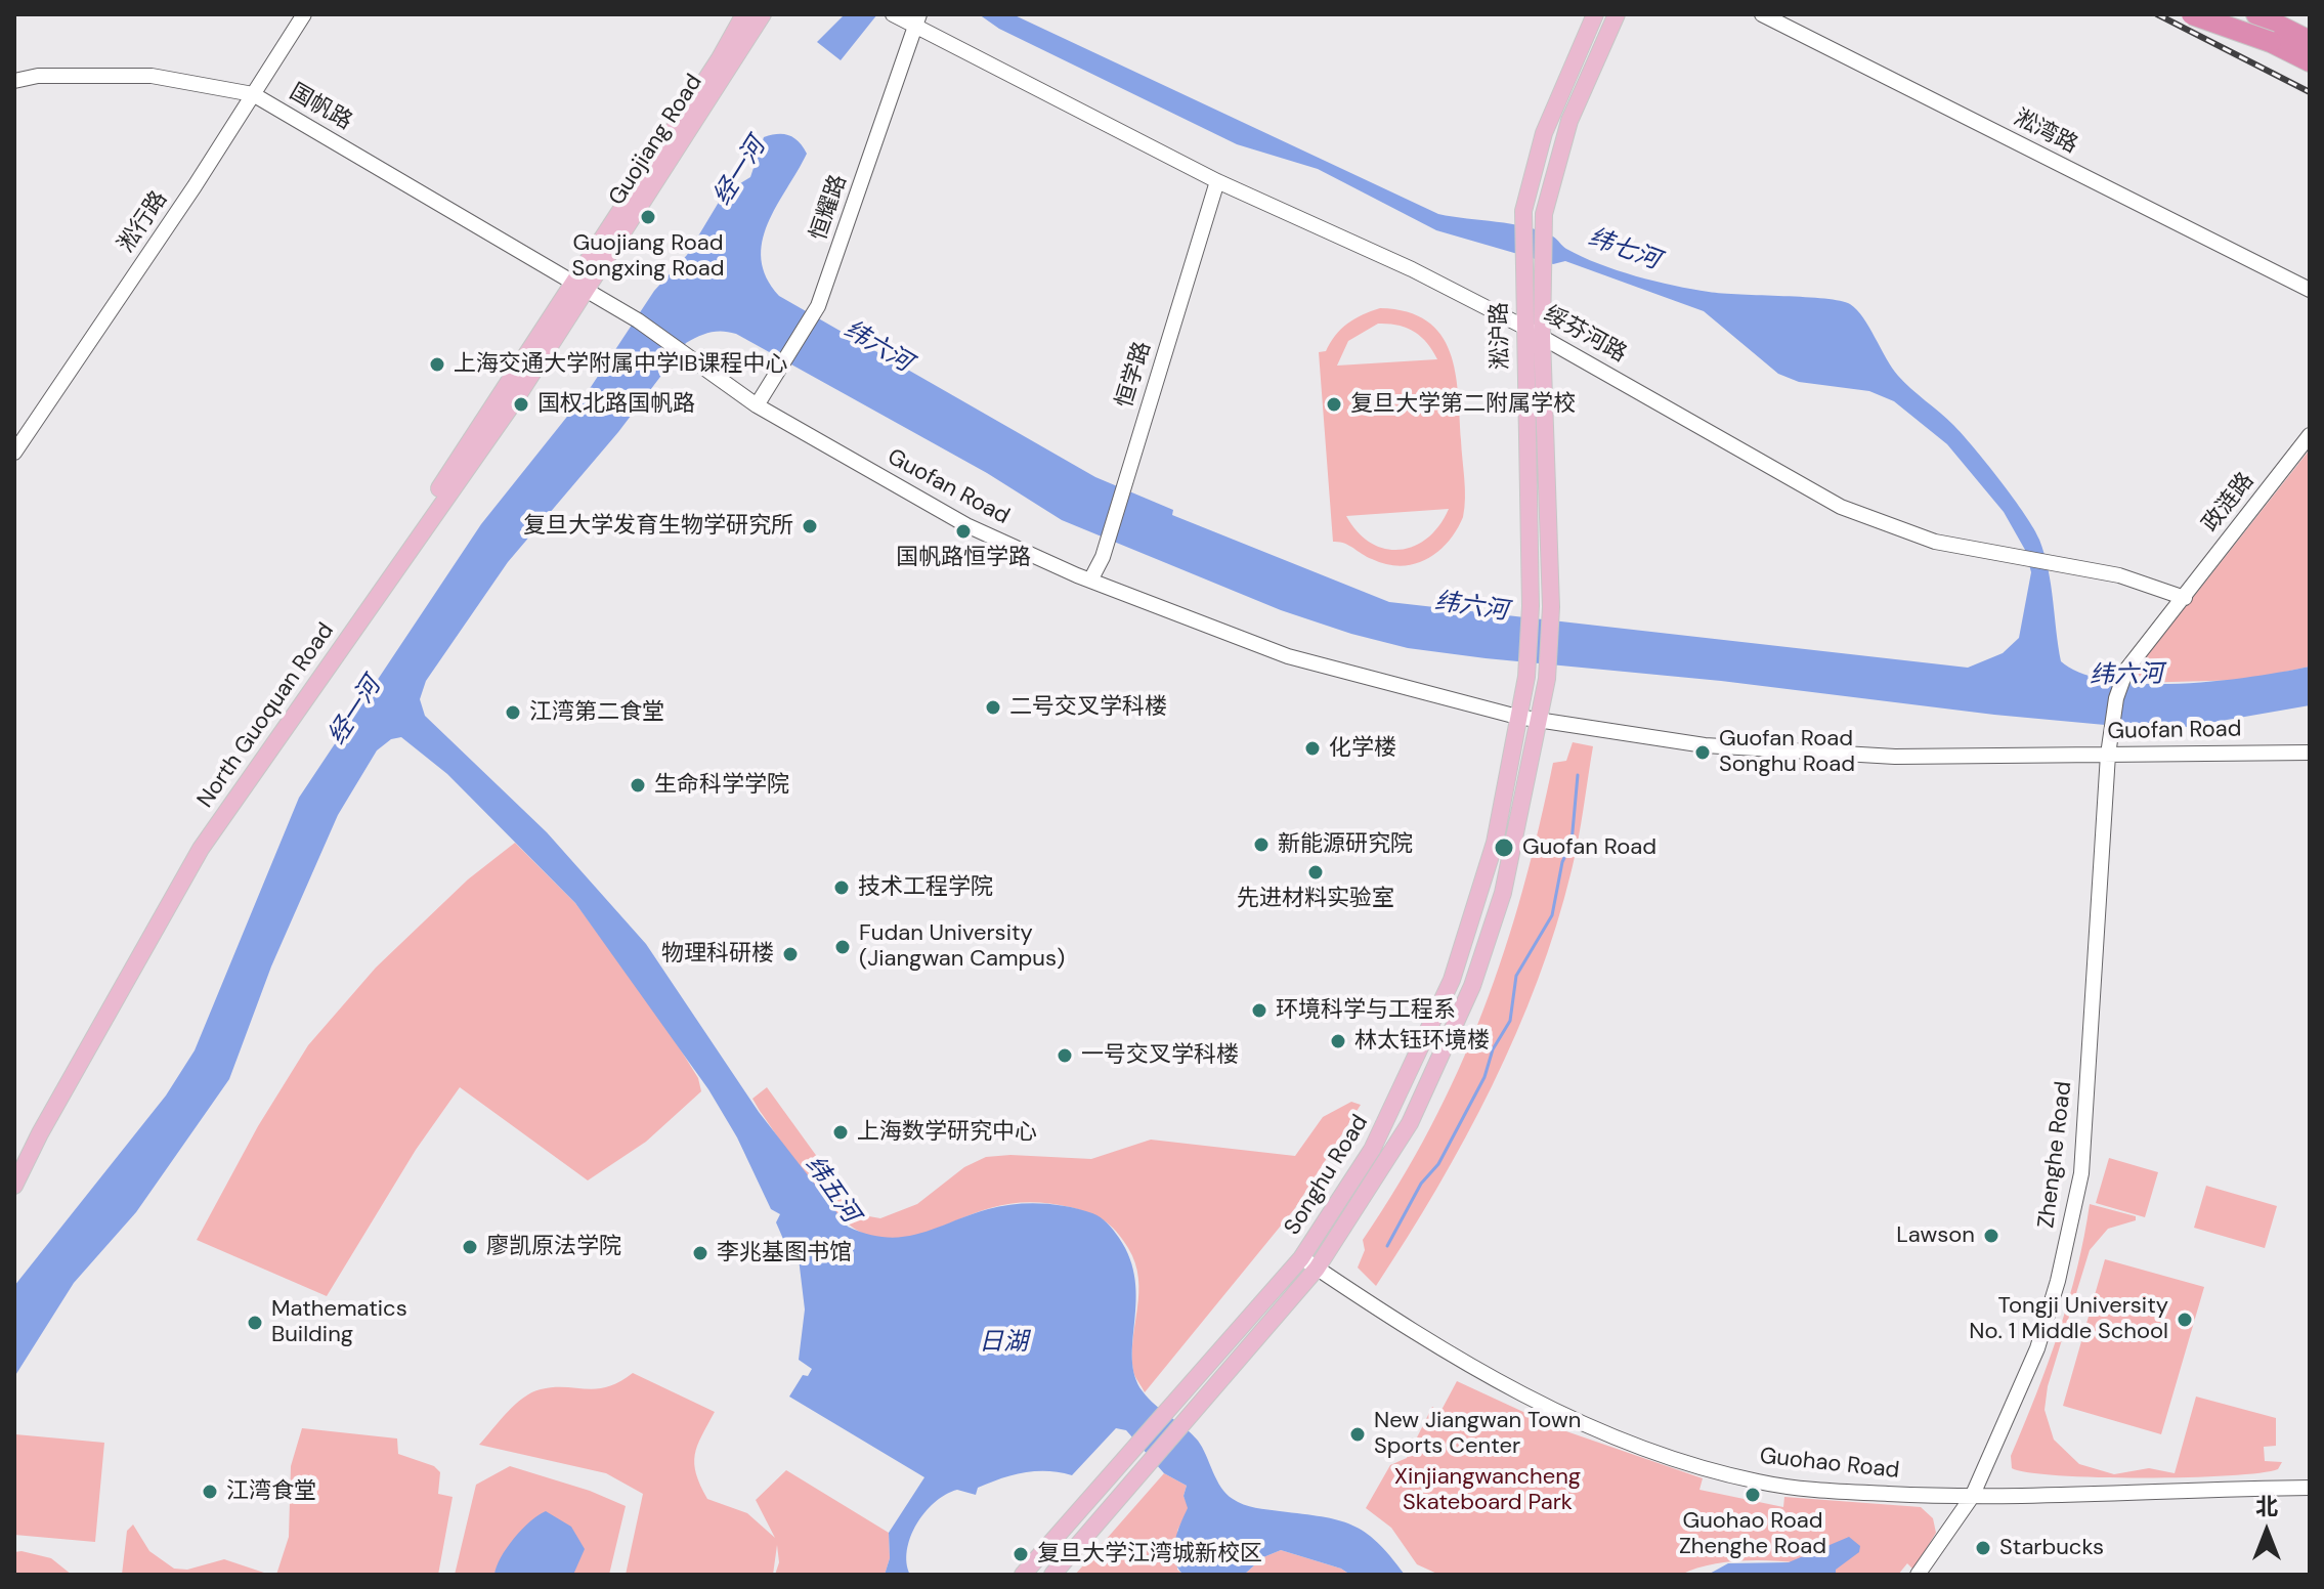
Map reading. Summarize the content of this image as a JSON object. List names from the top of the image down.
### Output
{
  "streets": {
    "main road": [
      "Guojiang Road",
      "淞沪路",
      "North Guoquan Road",
      "Songhu Road"
    ],
    "street": [
      "国帆路",
      "淞湾路",
      "恒耀路",
      "淞行路",
      "绥芬河路",
      "恒学路",
      "Guofan Road",
      "政涟路",
      "Zhenghe Road",
      "Guohao Road"
    ]
  },
  "crossings": [
    ["国帆路", "Guojiang Road"],
    ["国帆路", "淞行路"],
    ["国帆路", "Guofan Road"],
    ["国帆路", "North Guoquan Road"],
    ["Guojiang Road", "Guofan Road"],
    ["Guojiang Road", "North Guoquan Road"],
    ["恒耀路", "绥芬河路"],
    ["恒耀路", "Guofan Road"],
    ["绥芬河路", "淞沪路"],
    ["绥芬河路", "恒学路"],
    ["绥芬河路", "政涟路"],
    ["淞沪路", "Guofan Road"],
    ["淞沪路", "Songhu Road"],
    ["恒学路", "Guofan Road"],
    ["Guofan Road", "North Guoquan Road"],
    ["Guofan Road", "Zhenghe Road"],
    ["Guofan Road", "Songhu Road"],
    ["政涟路", "Zhenghe Road"],
    ["Zhenghe Road", "Guohao Road"],
    ["Songhu Road", "Guohao Road"]
  ],
  "water": [
    "经一河",
    "纬七河",
    "纬六河",
    "纬五河",
    "日湖"
  ],
  "parks": ["Xinjiangwancheng Skateboard Park"],
  "places": [
    "Guojiang Road Songxing Road",
    "上海交通大学附属中学IB课程中心",
    "国权北路国帆路",
    "复旦大学第二附属学校",
    "复旦大学发育生物学研究所",
    "国帆路恒学路",
    "二号交叉学科楼",
    "江湾第二食堂",
    "化学楼",
    "Guofan Road Songhu Road",
    "生命科学学院",
    "新能源研究院",
    "Guofan Road",
    "先进材料实验室",
    "技术工程学院",
    "Fudan University (Jiangwan Campus)",
    "物理科研楼",
    "环境科学与工程系",
    "林太钰环境楼",
    "一号交叉学科楼",
    "上海数学研究中心",
    "Lawson",
    "廖凯原法学院",
    "李兆基图书馆",
    "Tongji University No. 1 Middle School",
    "Mathematics Building",
    "New Jiangwan Town Sports Center",
    "江湾食堂",
    "Guohao Road Zhenghe Road",
    "Starbucks",
    "复旦大学江湾城新校区"
  ],
  "north": "top"
}
